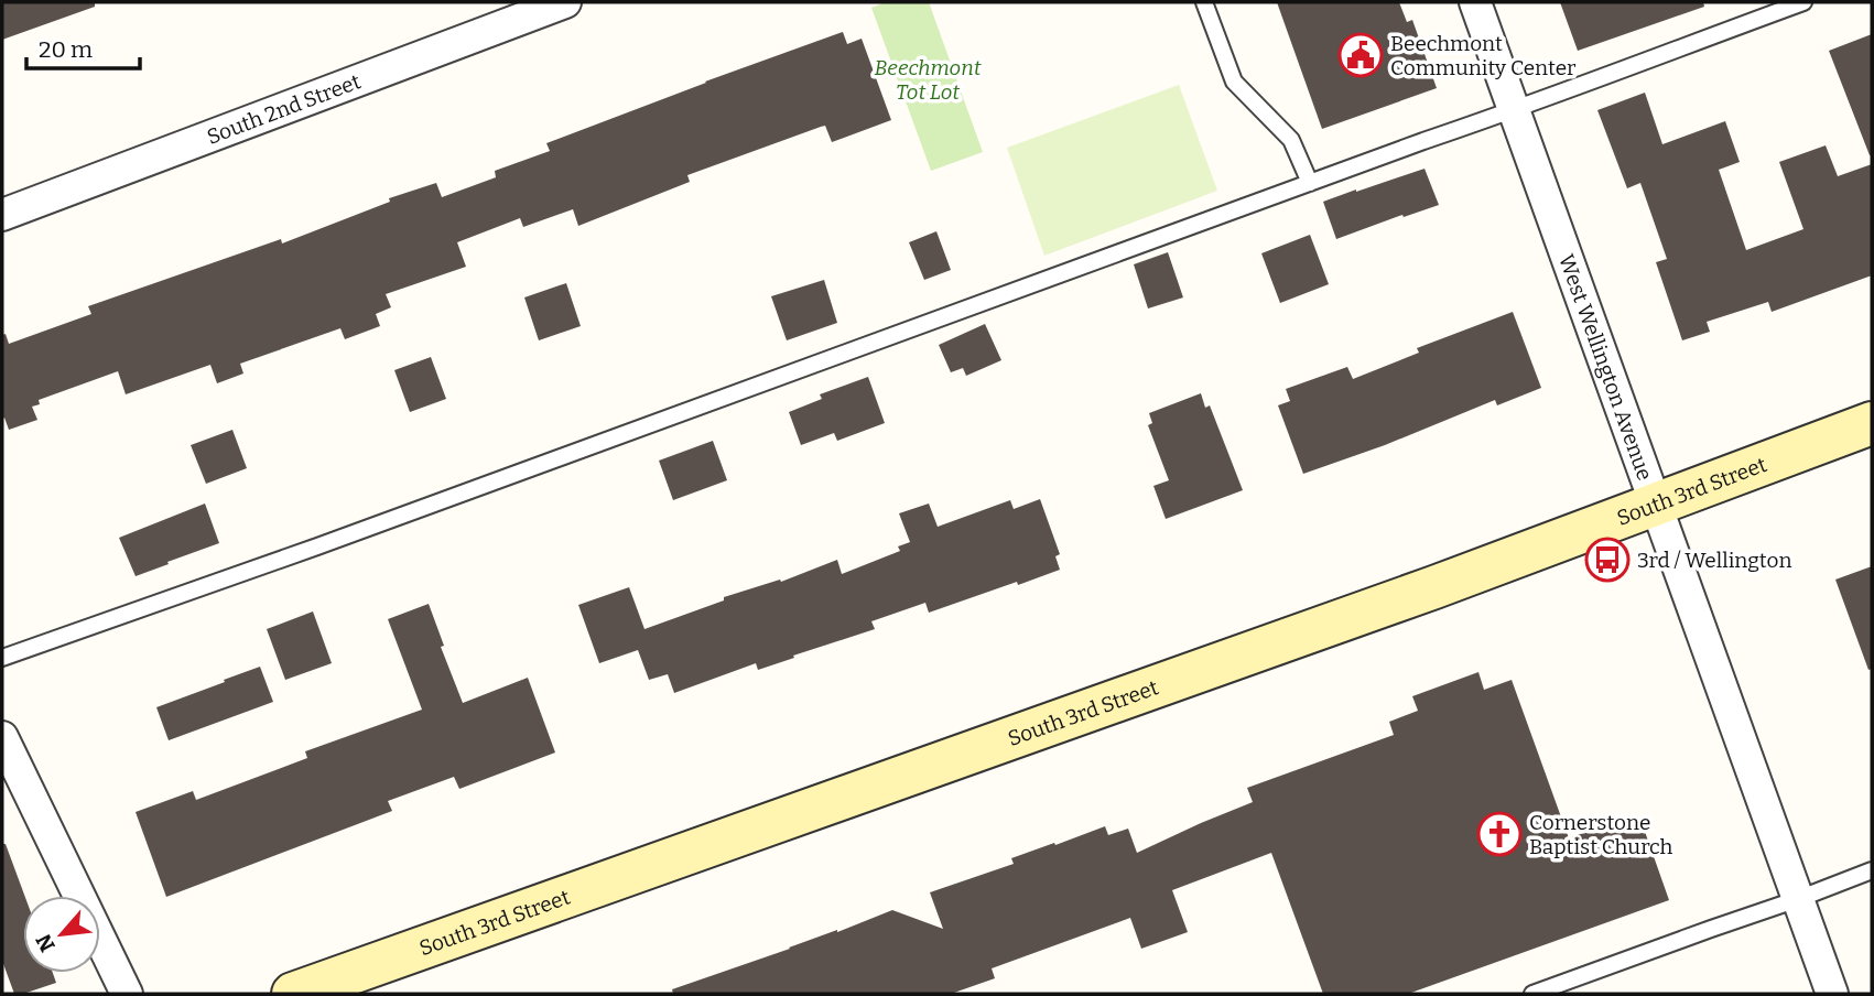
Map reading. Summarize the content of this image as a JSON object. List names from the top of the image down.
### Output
{
  "streets": {
    "main road": ["South 3rd Street"],
    "street": ["South 2nd Street", "West Wellington Avenue"]
  },
  "crossings": [
    ["West Wellington Avenue", "South 3rd Street"]
  ],
  "parks": ["Beechmont Tot Lot"],
  "places": {
    "public building": ["Beechmont Community Center"],
    "bus stop": ["3rd / Wellington"],
    "church": ["Cornerstone Baptist Church"]
  },
  "scale_bar": "20 m",
  "north": "bottom left"
}
